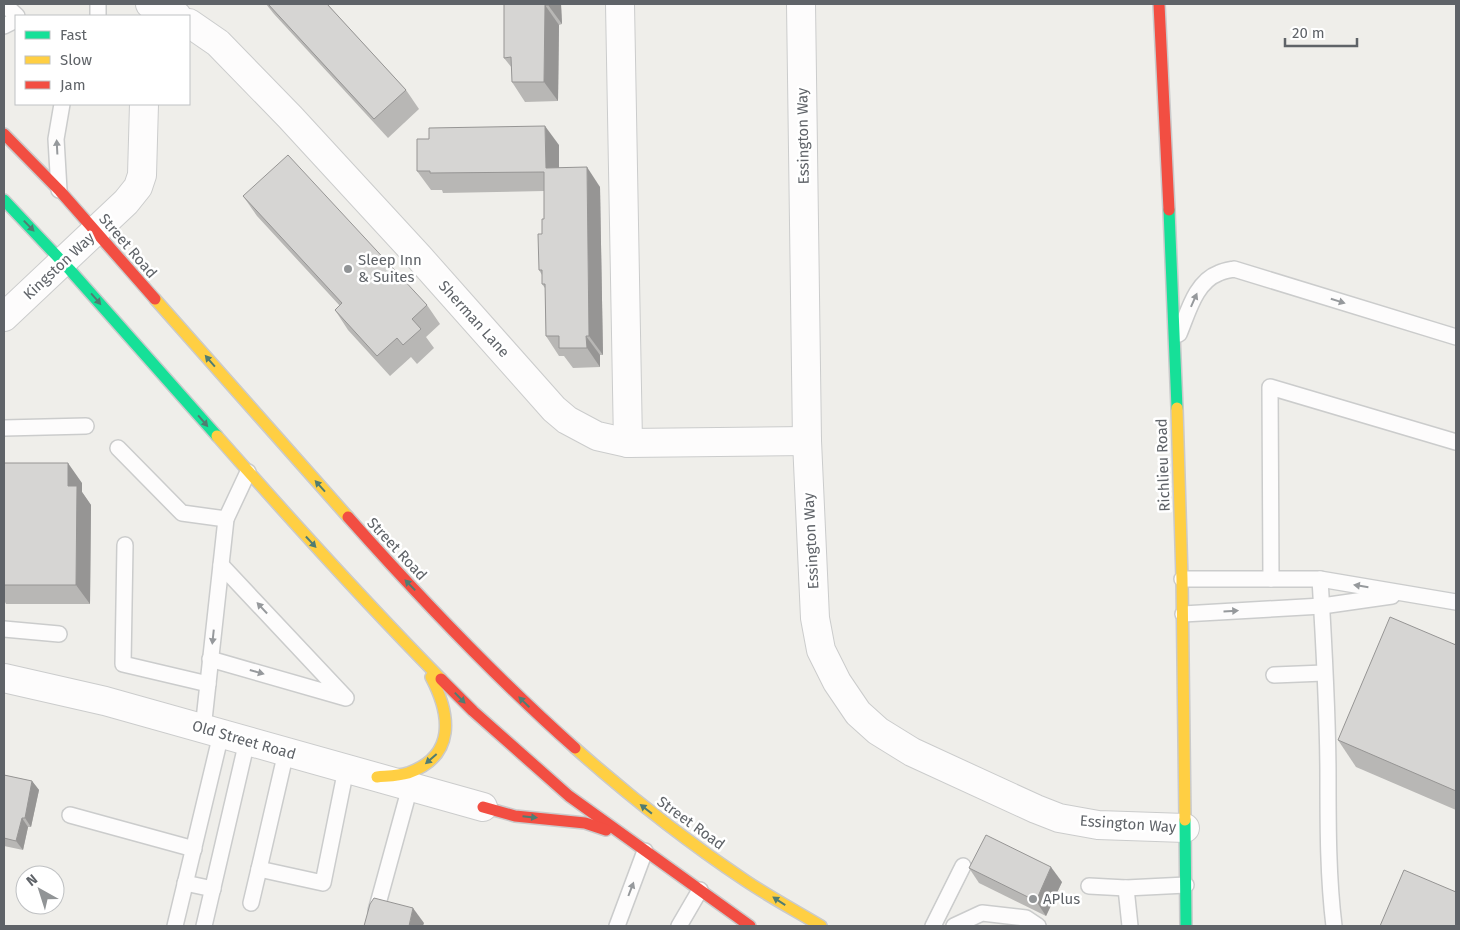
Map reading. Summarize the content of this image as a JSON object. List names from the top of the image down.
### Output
{
  "streets": {
    "main road": ["Street Road", "Richlieu Road"],
    "street": [
      "Essington Way",
      "Kingston Way",
      "Sherman Lane",
      "Old Street Road"
    ]
  },
  "crossings": [
    ["Essington Way", "Sherman Lane"],
    ["Essington Way", "Richlieu Road"],
    ["Street Road", "Kingston Way"]
  ],
  "places": ["Sleep Inn & Suites", "APlus"],
  "legend": ["Fast", "Slow", "Jam"],
  "scale_bar": "20 m",
  "north": "top left"
}
